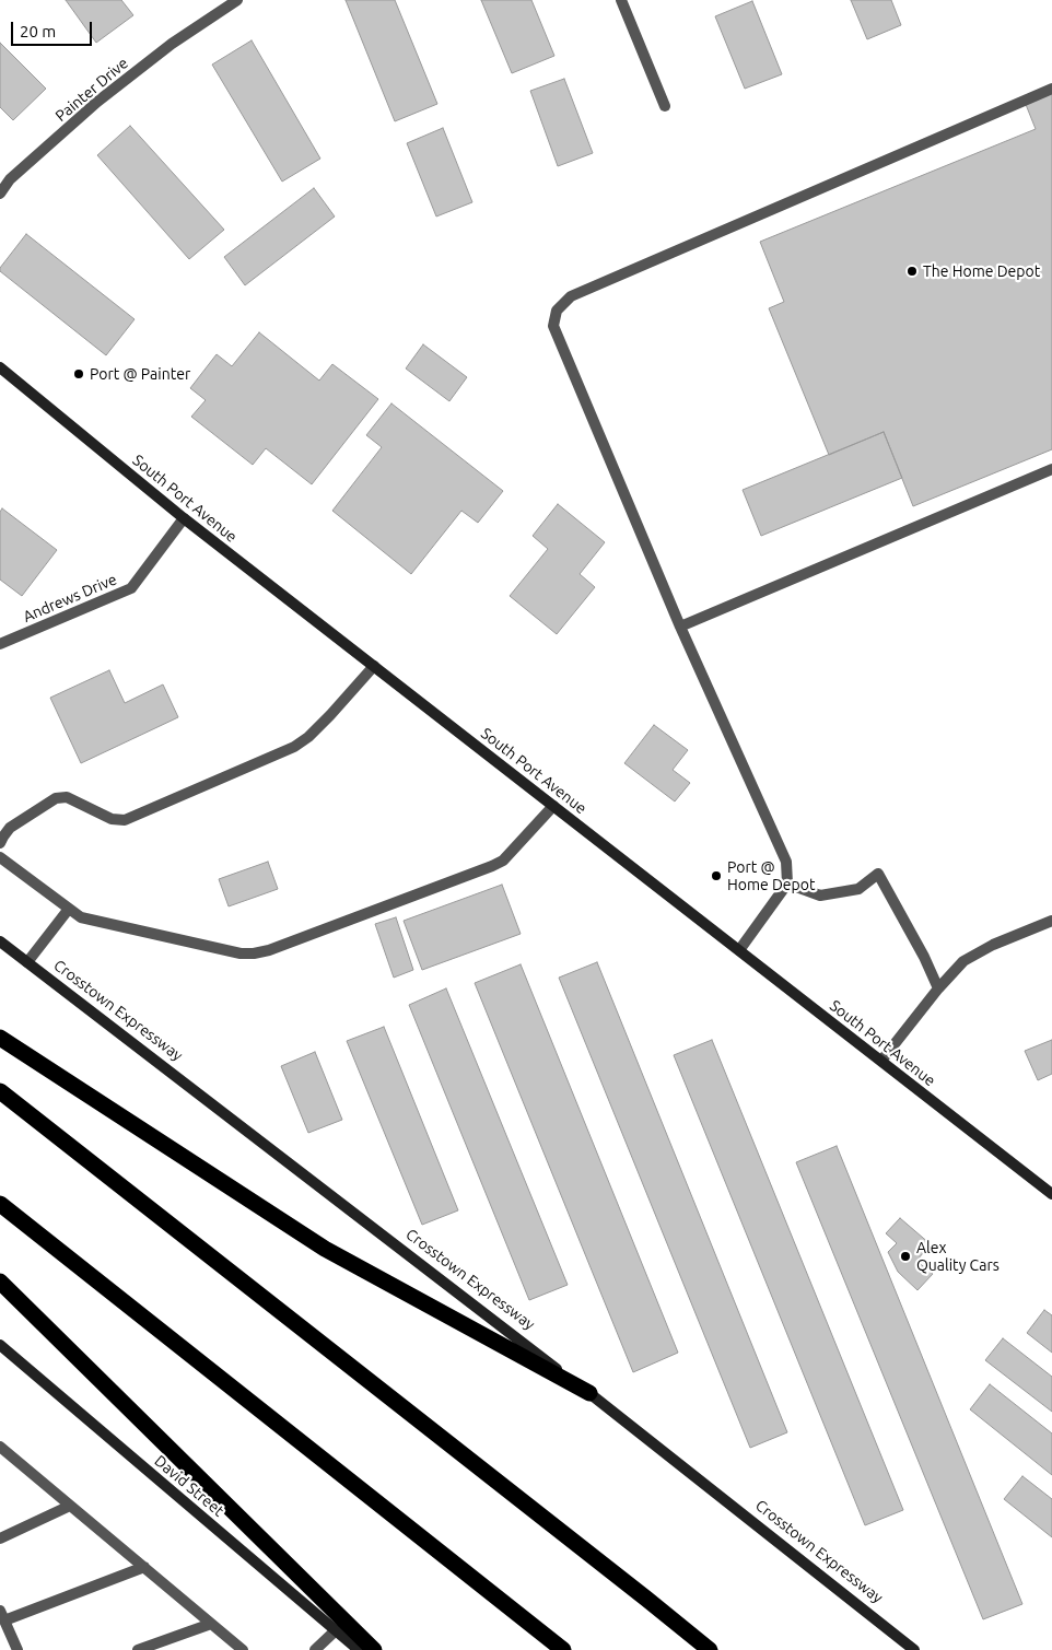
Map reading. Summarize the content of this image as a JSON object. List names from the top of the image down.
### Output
{
  "streets": {
    "main road": ["South Port Avenue", "Crosstown Expressway", "David Street"],
    "street": ["Painter Drive", "Andrews Drive"]
  },
  "crossings": [
    ["South Port Avenue", "Andrews Drive"]
  ],
  "places": [
    "The Home Depot",
    "Port @ Painter",
    "Port @ Home Depot",
    "Alex Quality Cars"
  ],
  "scale_bar": "20 m"
}
